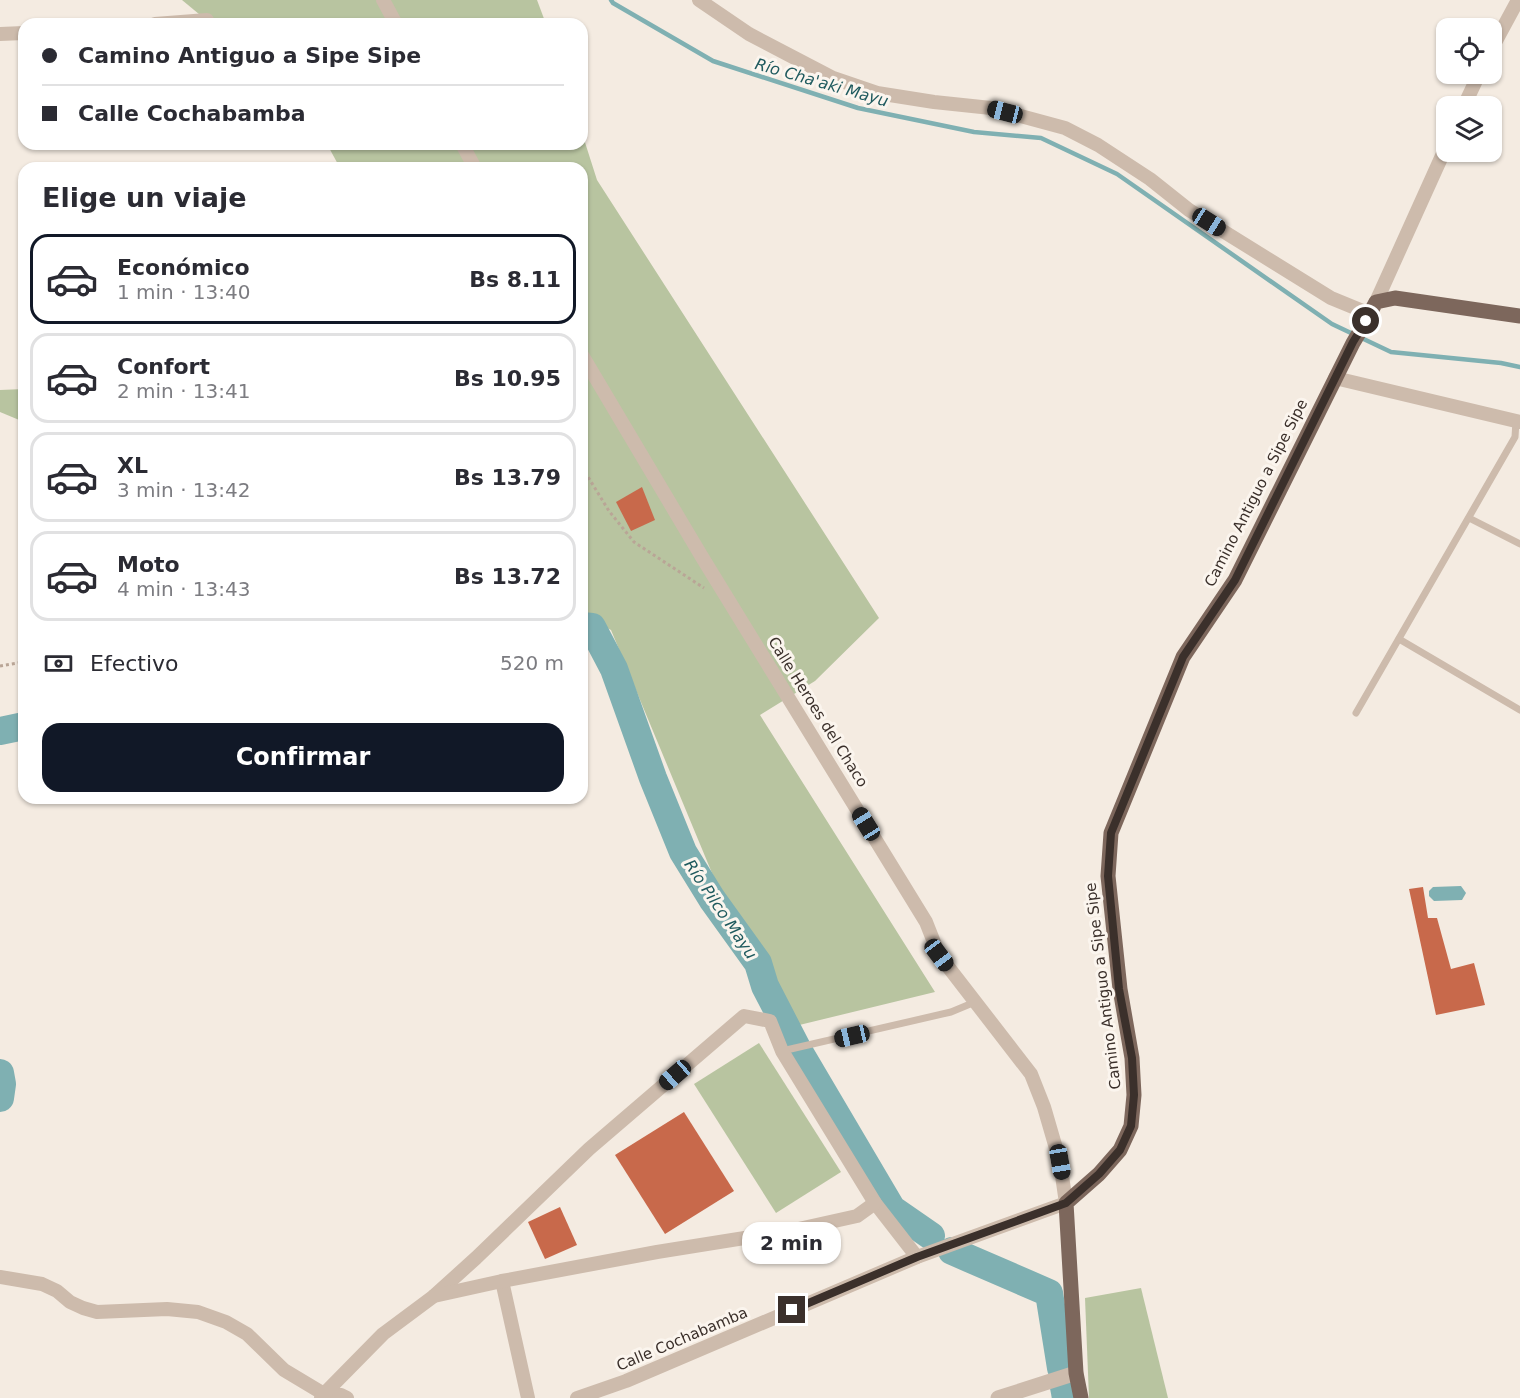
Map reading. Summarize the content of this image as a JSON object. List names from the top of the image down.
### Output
{
  "streets": {
    "main road": ["Camino Antiguo a Sipe Sipe", "Calle Heroes del Chaco"],
    "street": ["Calle Cochabamba"]
  },
  "crossings": [
    ["Camino Antiguo a Sipe Sipe", "Calle Heroes del Chaco"],
    ["Camino Antiguo a Sipe Sipe", "Calle Cochabamba"],
    ["Calle Heroes del Chaco", "Calle Cochabamba"]
  ],
  "water": ["Río Cha'aki Mayu", "Río Pilco Mayu"],
  "page": {
    "banner": ["Camino Antiguo a Sipe Sipe", "Calle Cochabamba"],
    "heading": "Elige un viaje",
    "list": [
      {
        "name": "Económico",
        "note": "1 min · 13:40",
        "value": "Bs 8.11"
      },
      {
        "name": "Confort",
        "note": "2 min · 13:41",
        "value": "Bs 10.95"
      },
      {
        "name": "XL",
        "note": "3 min · 13:42",
        "value": "Bs 13.79"
      },
      {
        "name": "Moto",
        "note": "4 min · 13:43",
        "value": "Bs 13.72"
      }
    ],
    "pay": ["Efectivo", "520 m"],
    "buttons": "Confirmar",
    "bubble": "2 min"
  }
}
